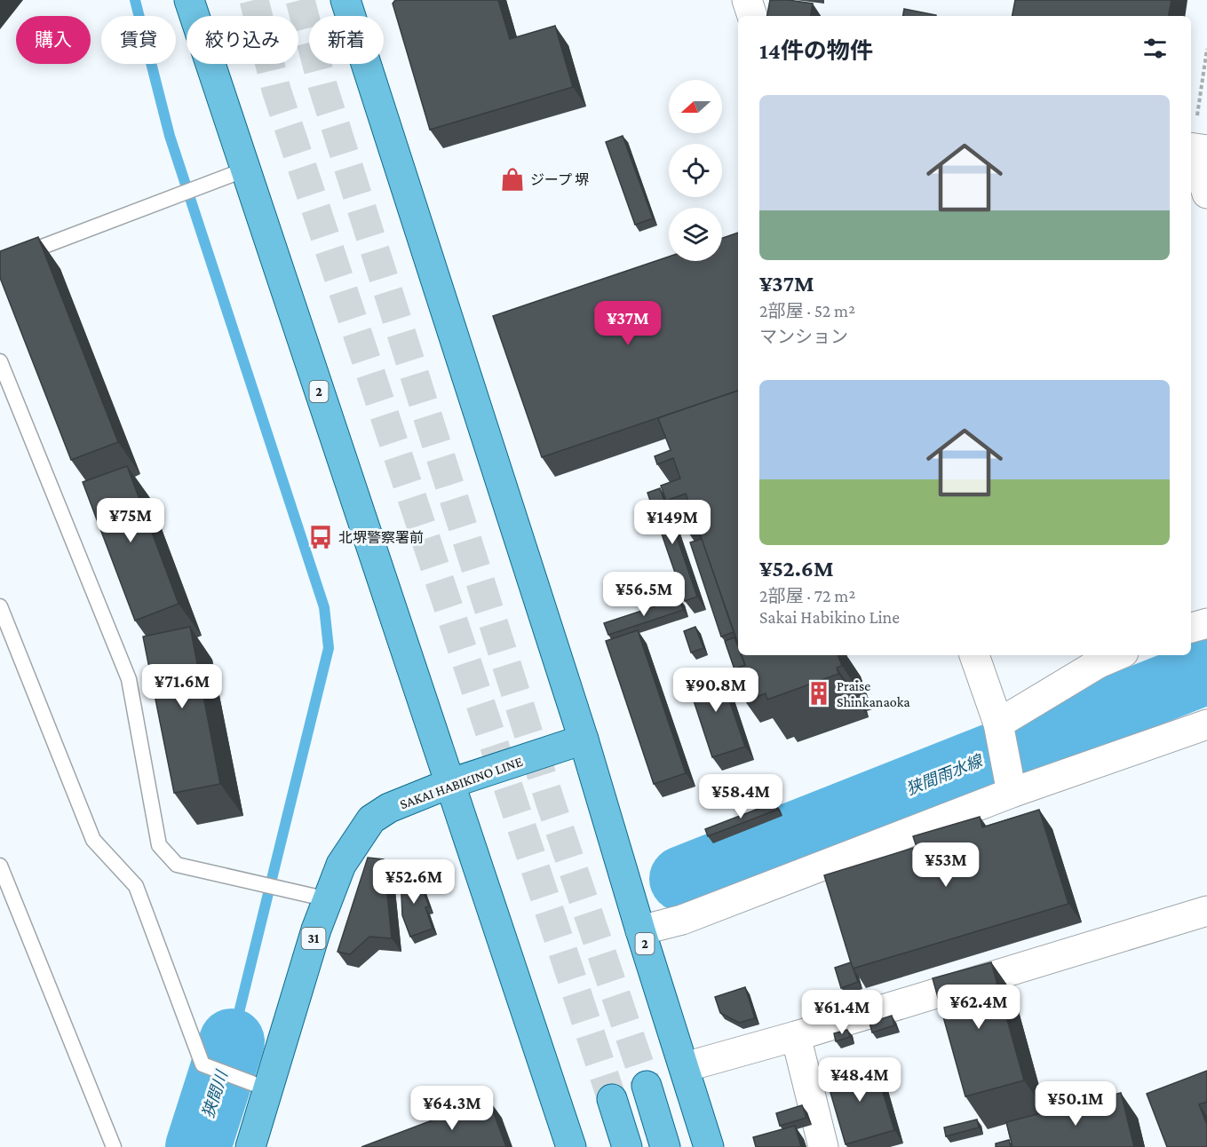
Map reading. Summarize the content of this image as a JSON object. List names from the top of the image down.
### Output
{
  "streets": {
    "main road": ["2", "SAKAI HABIKINO LINE", "31"]
  },
  "crossings": [
    ["2", "SAKAI HABIKINO LINE"]
  ],
  "water": ["狭間雨水線", "狭間川"],
  "places": {
    "shop": ["ジープ 堺"],
    "bus stop": ["北堺警察署前"],
    "building": ["Praise Shinkanaoka"]
  },
  "north": "left",
  "page": {
    "chip": [
      "購入",
      "賃貸",
      "絞り込み",
      "新着"
    ],
    "heading": "14件の物件",
    "list": [
      {
        "name": "¥37M",
        "note": "2部屋 · 52 m² · マンション"
      },
      {
        "name": "¥52.6M",
        "note": "2部屋 · 72 m² · Sakai Habikino Line"
      }
    ],
    "price": [
      "¥37M",
      "¥75M",
      "¥149M",
      "¥56.5M",
      "¥71.6M",
      "¥90.8M",
      "¥58.4M",
      "¥53M",
      "¥52.6M",
      "¥62.4M",
      "¥61.4M",
      "¥48.4M",
      "¥50.1M",
      "¥64.3M"
    ]
  }
}
